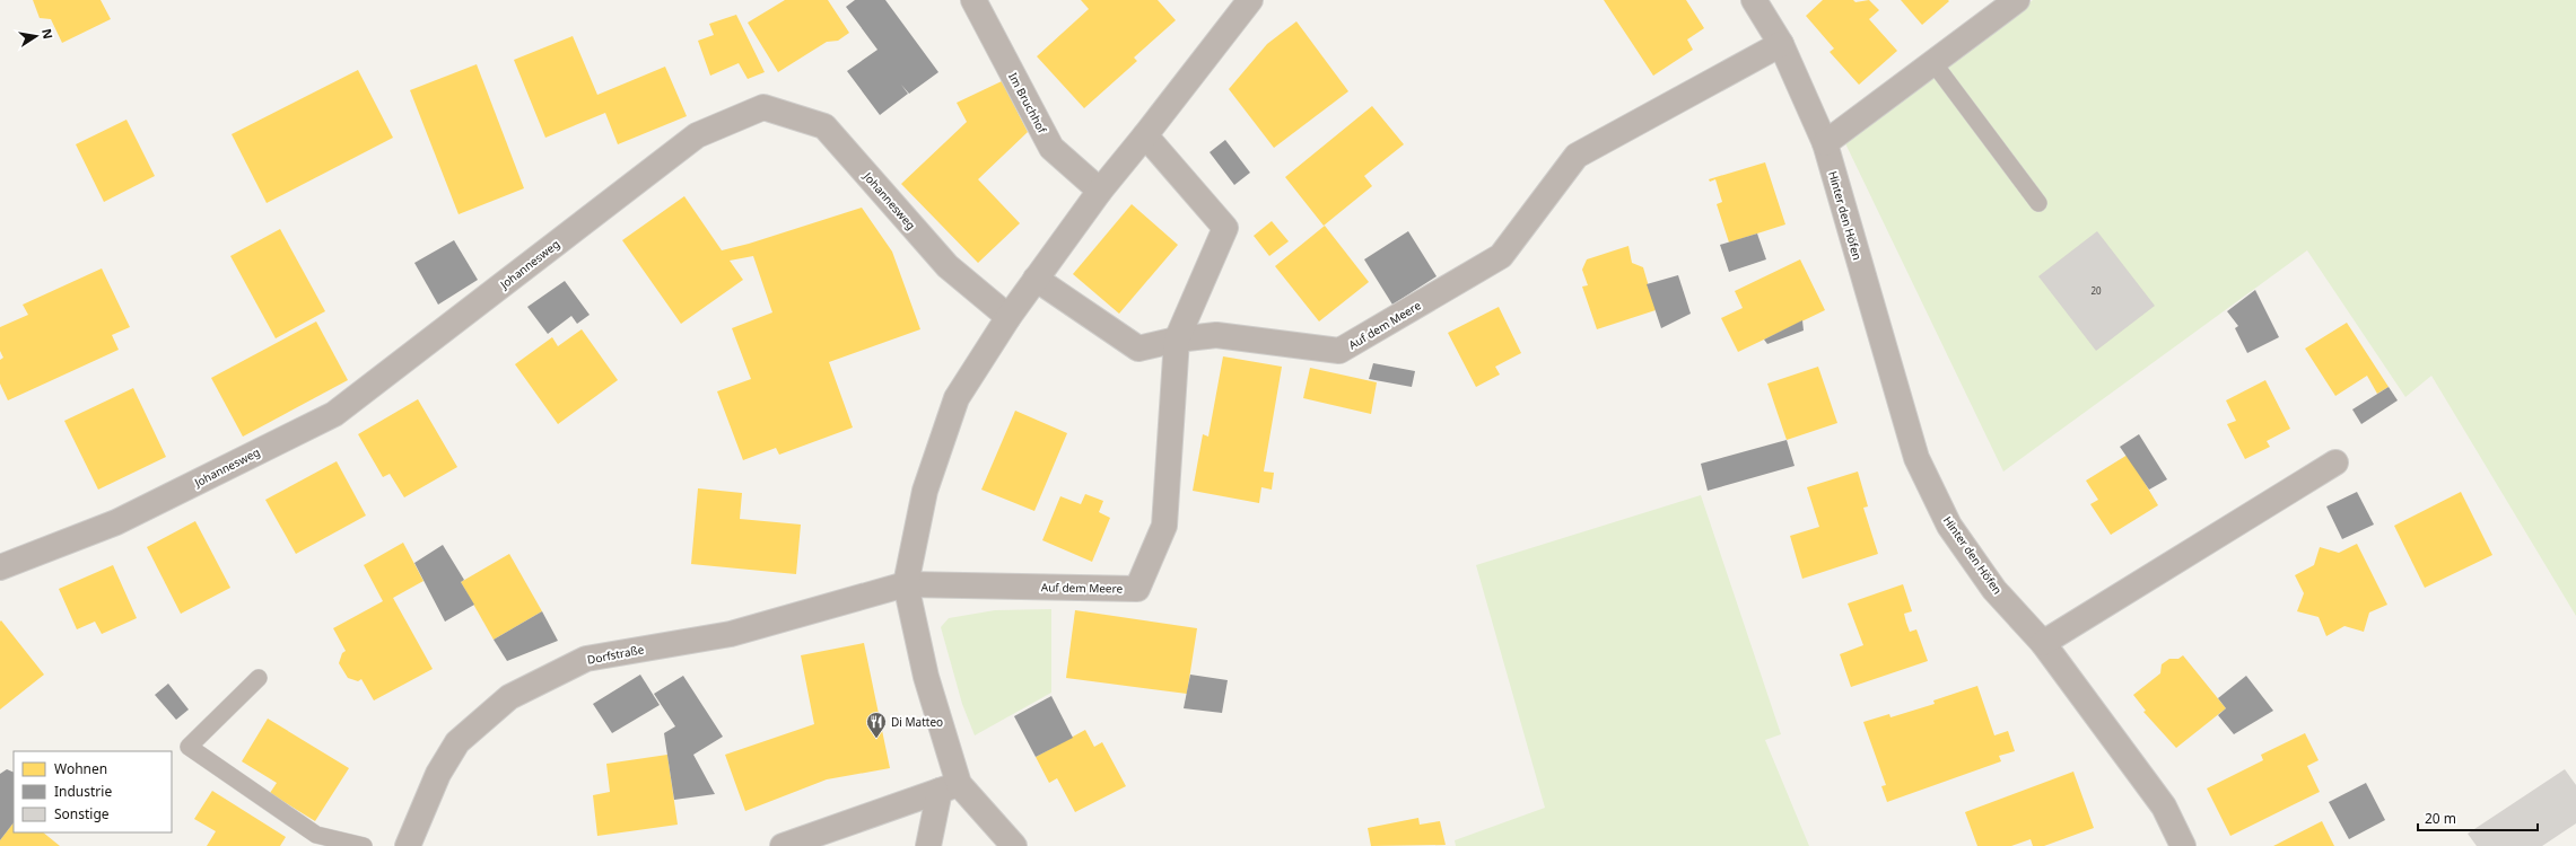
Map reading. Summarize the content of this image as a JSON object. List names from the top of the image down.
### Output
{
  "streets": {
    "street": [
      "Im Bruchhof",
      "Johannesweg",
      "Hinter den Höfen",
      "Auf dem Meere",
      "Dorfstraße"
    ]
  },
  "crossings": [
    ["Hinter den Höfen", "Auf dem Meere"],
    ["Auf dem Meere", "Dorfstraße"]
  ],
  "places": {
    "restaurant": ["Di Matteo"]
  },
  "house_numbers": ["20"],
  "legend": ["Wohnen", "Industrie", "Sonstige"],
  "scale_bar": "20 m",
  "north": "right"
}
